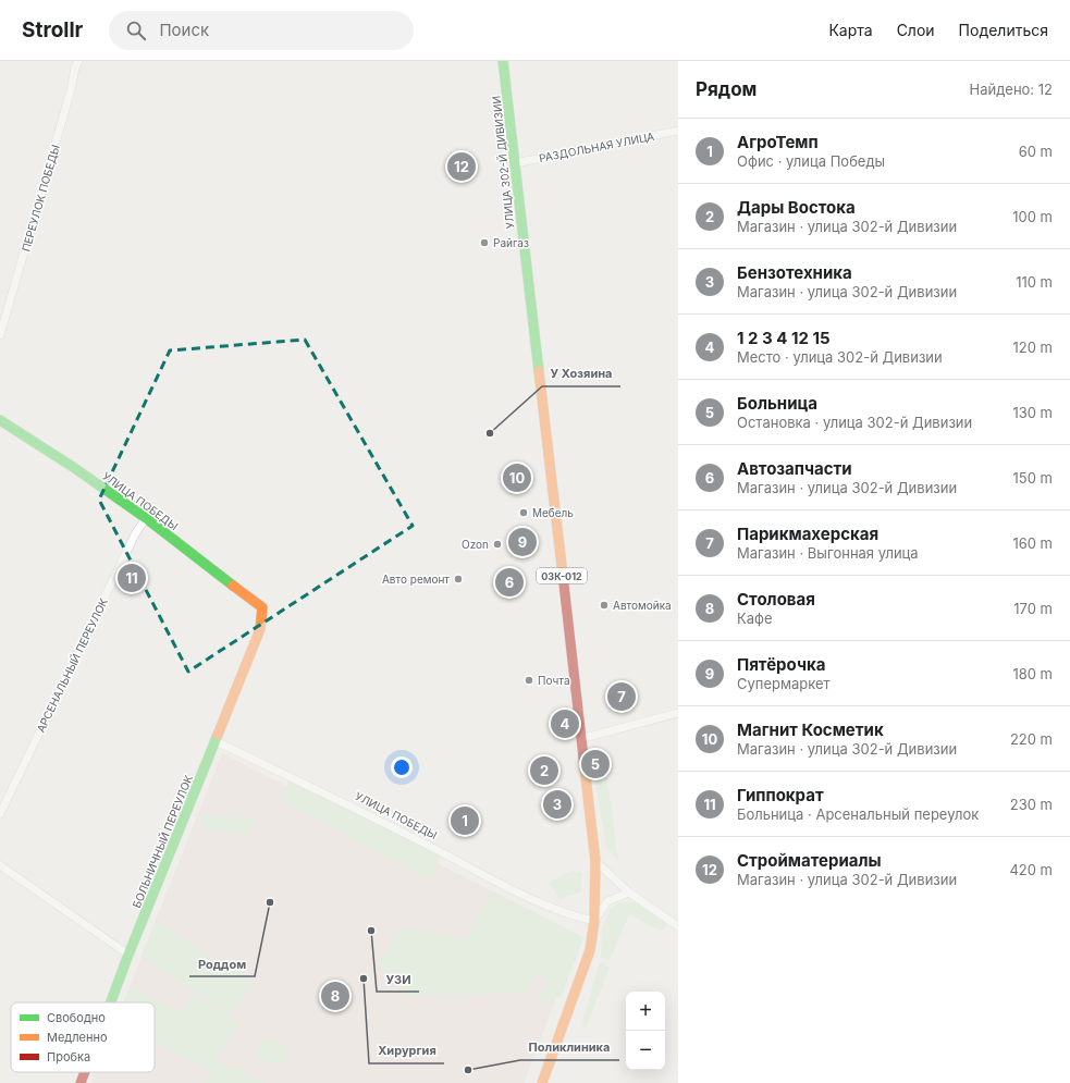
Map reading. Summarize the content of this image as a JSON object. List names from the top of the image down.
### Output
{
  "streets": {
    "main road": [
      "УЛИЦА 302-Й ДИВИЗИИ",
      "УЛИЦА ПОБЕДЫ",
      "03К-012",
      "БОЛЬНИЧНЫЙ ПЕРЕУЛОК"
    ],
    "street": ["РАЗДОЛЬНАЯ УЛИЦА", "ПЕРЕУЛОК ПОБЕДЫ", "АРСЕНАЛЬНЫЙ ПЕРЕУЛОК"]
  },
  "crossings": [
    ["РАЗДОЛЬНАЯ УЛИЦА", "УЛИЦА 302-Й ДИВИЗИИ"],
    ["УЛИЦА 302-Й ДИВИЗИИ", "УЛИЦА ПОБЕДЫ"],
    ["УЛИЦА ПОБЕДЫ", "АРСЕНАЛЬНЫЙ ПЕРЕУЛОК"],
    ["УЛИЦА ПОБЕДЫ", "БОЛЬНИЧНЫЙ ПЕРЕУЛОК"]
  ],
  "places": [
    "Райгаз",
    "У Хозяина",
    "Мебель",
    "Ozon",
    "Авто ремонт",
    "Автомойка",
    "Почта",
    "Роддом",
    "УЗИ",
    "Хирургия",
    "Поликлиника"
  ],
  "legend": ["Свободно", "Медленно", "Пробка"],
  "page": {
    "header": "Strollr",
    "search": "Поиск",
    "nav": ["Карта", "Слои", "Поделиться"],
    "heading": ["Рядом", "Найдено: 12"],
    "list": [
      {
        "mark": "1",
        "name": "АгроТемп",
        "note": "Офис · улица Победы",
        "value": "60 m"
      },
      {
        "mark": "2",
        "name": "Дары Востока",
        "note": "Магазин · улица 302-й Дивизии",
        "value": "100 m"
      },
      {
        "mark": "3",
        "name": "Бензотехника",
        "note": "Магазин · улица 302-й Дивизии",
        "value": "110 m"
      },
      {
        "mark": "4",
        "name": "1 2 3 4 12 15",
        "note": "Место · улица 302-й Дивизии",
        "value": "120 m"
      },
      {
        "mark": "5",
        "name": "Больница",
        "note": "Остановка · улица 302-й Дивизии",
        "value": "130 m"
      },
      {
        "mark": "6",
        "name": "Автозапчасти",
        "note": "Магазин · улица 302-й Дивизии",
        "value": "150 m"
      },
      {
        "mark": "7",
        "name": "Парикмахерская",
        "note": "Магазин · Выгонная улица",
        "value": "160 m"
      },
      {
        "mark": "8",
        "name": "Столовая",
        "note": "Кафе",
        "value": "170 m"
      },
      {
        "mark": "9",
        "name": "Пятёрочка",
        "note": "Супермаркет",
        "value": "180 m"
      },
      {
        "mark": "10",
        "name": "Магнит Косметик",
        "note": "Магазин · улица 302-й Дивизии",
        "value": "220 m"
      },
      {
        "mark": "11",
        "name": "Гиппократ",
        "note": "Больница · Арсенальный переулок",
        "value": "230 m"
      },
      {
        "mark": "12",
        "name": "Стройматериалы",
        "note": "Магазин · улица 302-й Дивизии",
        "value": "420 m"
      }
    ],
    "pins": [
      "12",
      "10",
      "9",
      "11",
      "6",
      "7",
      "4",
      "5",
      "2",
      "3",
      "1",
      "8"
    ],
    "map_buttons": ["+", "−"]
  }
}
